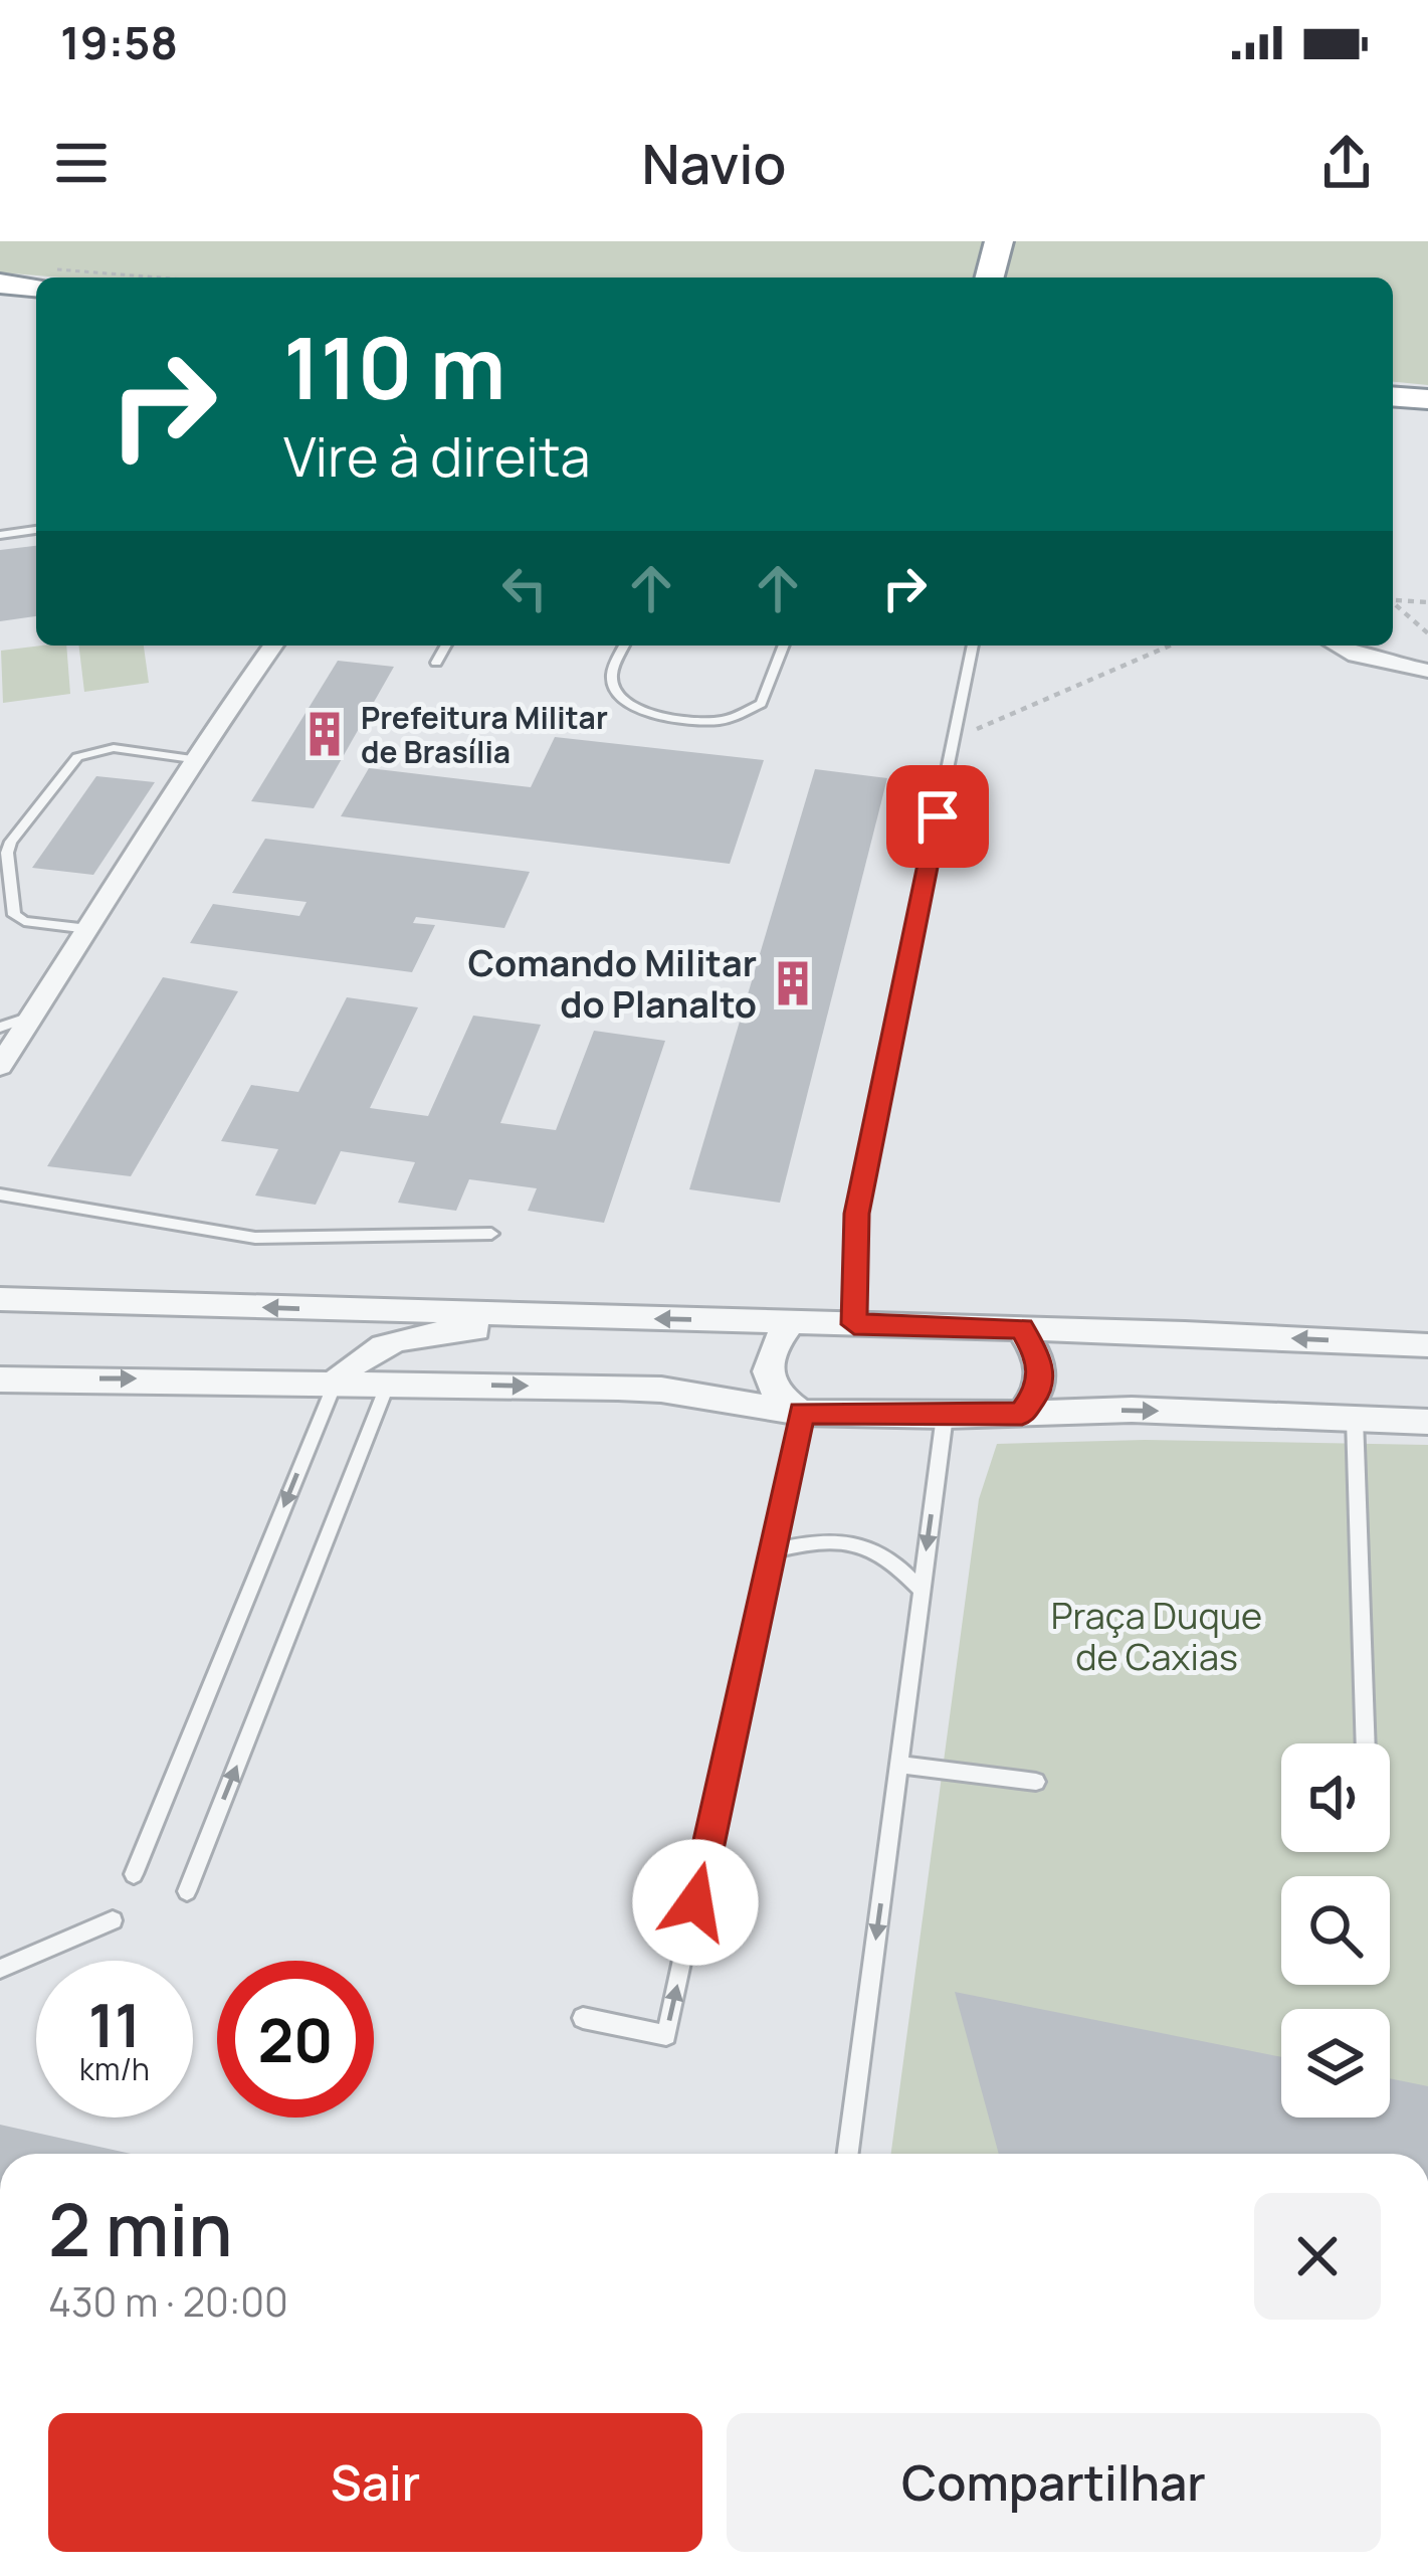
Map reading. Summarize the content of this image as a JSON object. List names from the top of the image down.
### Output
{
  "parks": ["Praça Duque de Caxias"],
  "places": {
    "building": ["Prefeitura Militar de Brasília", "Comando Militar do Planalto"]
  },
  "page": {
    "status": "19:58",
    "header": "Navio",
    "turn": ["110 m", "Vire à direita"],
    "speed": "11 km/h",
    "limit": "20",
    "heading": ["2 min", "430 m · 20:00"],
    "buttons": ["Sair", "Compartilhar"]
  }
}
